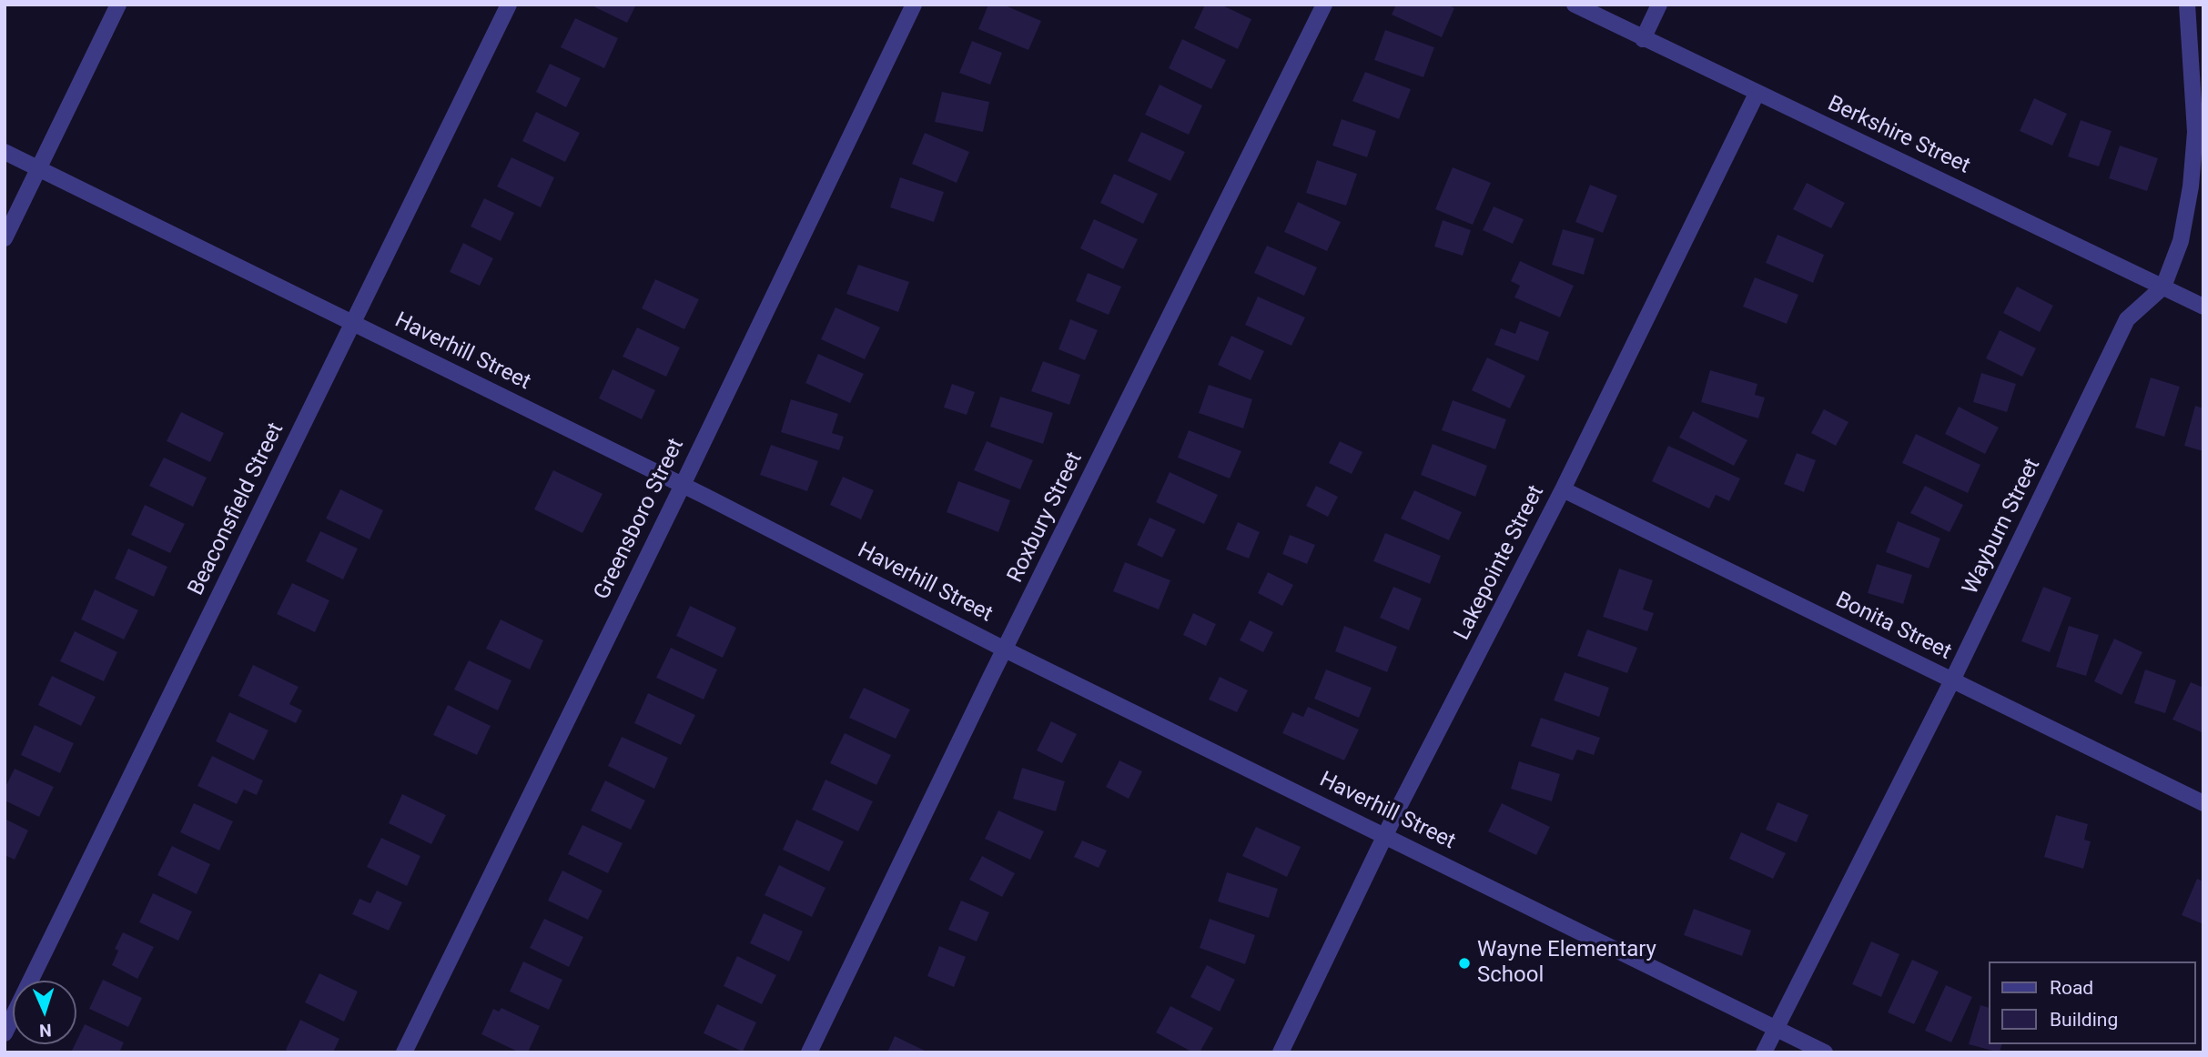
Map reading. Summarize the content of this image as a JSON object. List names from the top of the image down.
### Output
{
  "streets": {
    "street": [
      "Berkshire Street",
      "Haverhill Street",
      "Beaconsfield Street",
      "Roxbury Street",
      "Greensboro Street",
      "Wayburn Street",
      "Lakepointe Street",
      "Bonita Street"
    ]
  },
  "crossings": [
    ["Berkshire Street", "Wayburn Street"],
    ["Berkshire Street", "Lakepointe Street"],
    ["Haverhill Street", "Beaconsfield Street"],
    ["Haverhill Street", "Roxbury Street"],
    ["Haverhill Street", "Greensboro Street"],
    ["Haverhill Street", "Wayburn Street"],
    ["Haverhill Street", "Lakepointe Street"],
    ["Wayburn Street", "Bonita Street"],
    ["Lakepointe Street", "Bonita Street"]
  ],
  "places": ["Wayne Elementary School"],
  "legend": ["Road", "Building"],
  "north": "bottom"
}
